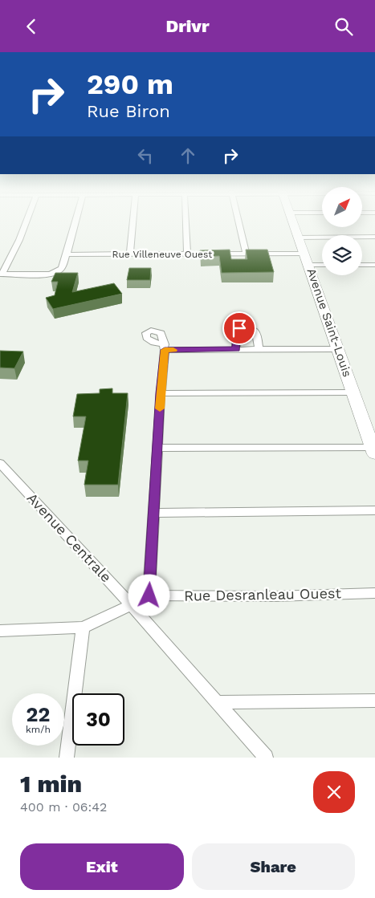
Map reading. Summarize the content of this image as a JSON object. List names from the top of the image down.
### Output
{
  "streets": {
    "main road": ["Avenue Saint-Louis"],
    "street": ["Rue Villeneuve Ouest", "Avenue Centrale", "Rue Desranleau Ouest"]
  },
  "crossings": [
    ["Rue Villeneuve Ouest", "Avenue Saint-Louis"],
    ["Avenue Centrale", "Rue Desranleau Ouest"]
  ],
  "north": "top right",
  "page": {
    "header": "Drivr",
    "turn": ["290 m", "Rue Biron"],
    "speed": "22 km/h",
    "limit": "30",
    "heading": ["1 min", "400 m · 06:42"],
    "buttons": ["Exit", "Share"]
  }
}
